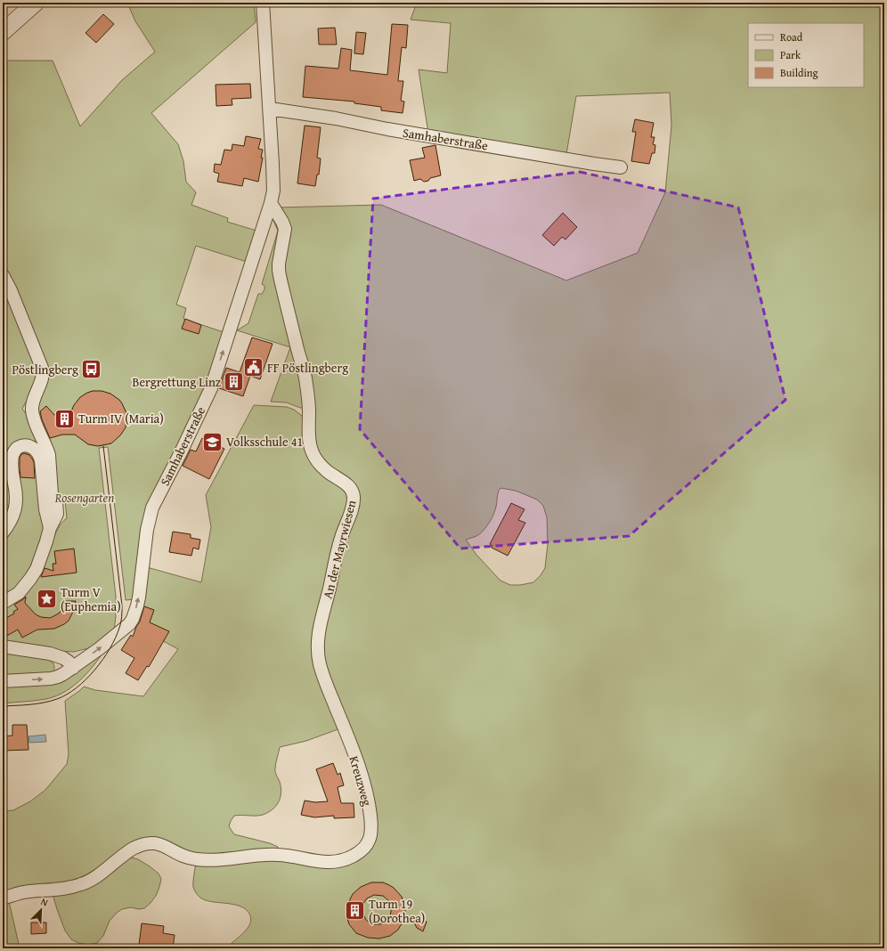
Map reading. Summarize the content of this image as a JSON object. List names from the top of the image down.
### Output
{
  "streets": {
    "street": ["Samhaberstraße", "An der Mayrwiesen", "Kreuzweg"]
  },
  "crossings": [
    ["Samhaberstraße", "An der Mayrwiesen"],
    ["An der Mayrwiesen", "Kreuzweg"]
  ],
  "one_way": ["Samhaberstraße"],
  "parks": ["Rosengarten"],
  "places": {
    "public building": ["FF Pöstlingberg"],
    "bus stop": ["Pöstlingberg"],
    "building": ["Bergrettung Linz", "Turm IV (Maria)", "Turm 19 (Dorothea)"],
    "school or university": ["Volksschule 41"],
    "place": ["Turm V (Euphemia)"]
  },
  "legend": ["Road", "Park", "Building"],
  "north": "top right"
}
